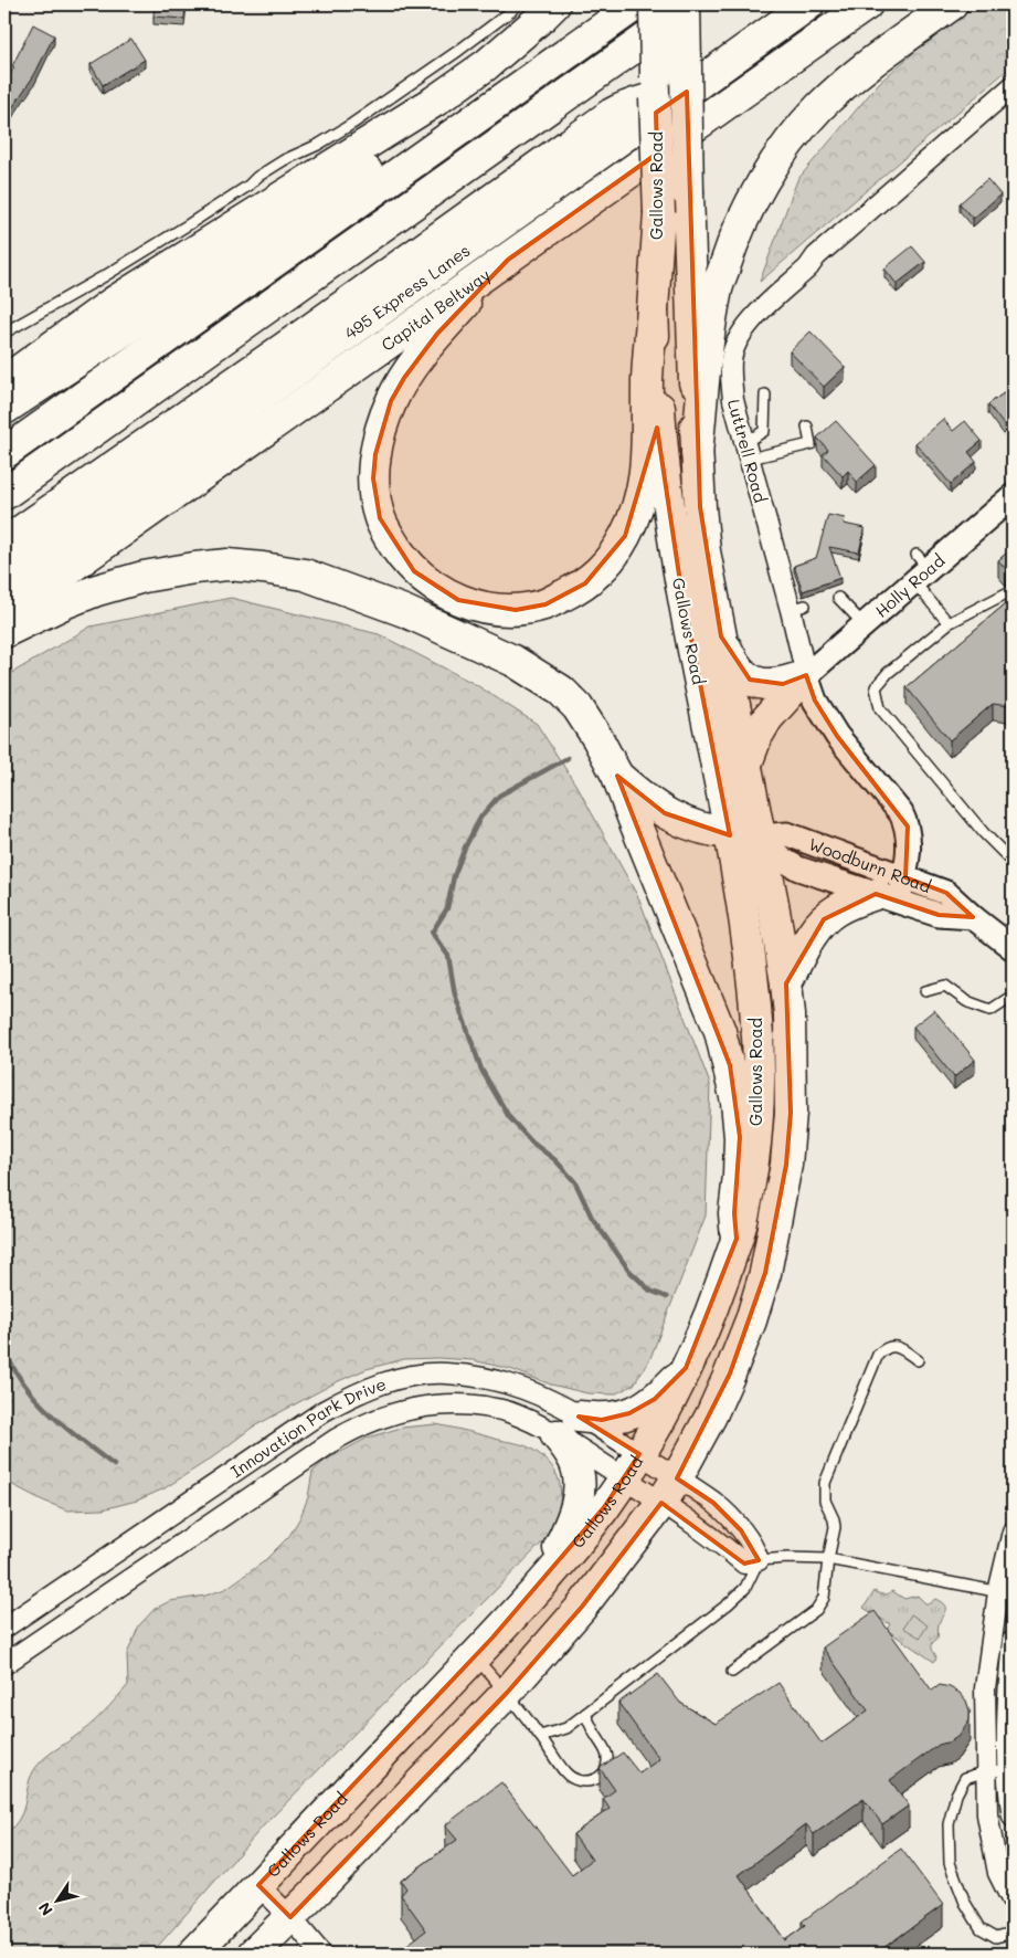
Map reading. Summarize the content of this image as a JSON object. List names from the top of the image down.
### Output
{
  "streets": {
    "main road": ["Gallows Road", "495 Express Lanes", "Capital Beltway"],
    "street": [
      "Luttrell Road",
      "Holly Road",
      "Woodburn Road",
      "Innovation Park Drive"
    ]
  },
  "crossings": [
    ["Gallows Road", "Woodburn Road"],
    ["Gallows Road", "Innovation Park Drive"],
    ["Luttrell Road", "Holly Road"],
    ["Luttrell Road", "Woodburn Road"]
  ],
  "north": "bottom left"
}
